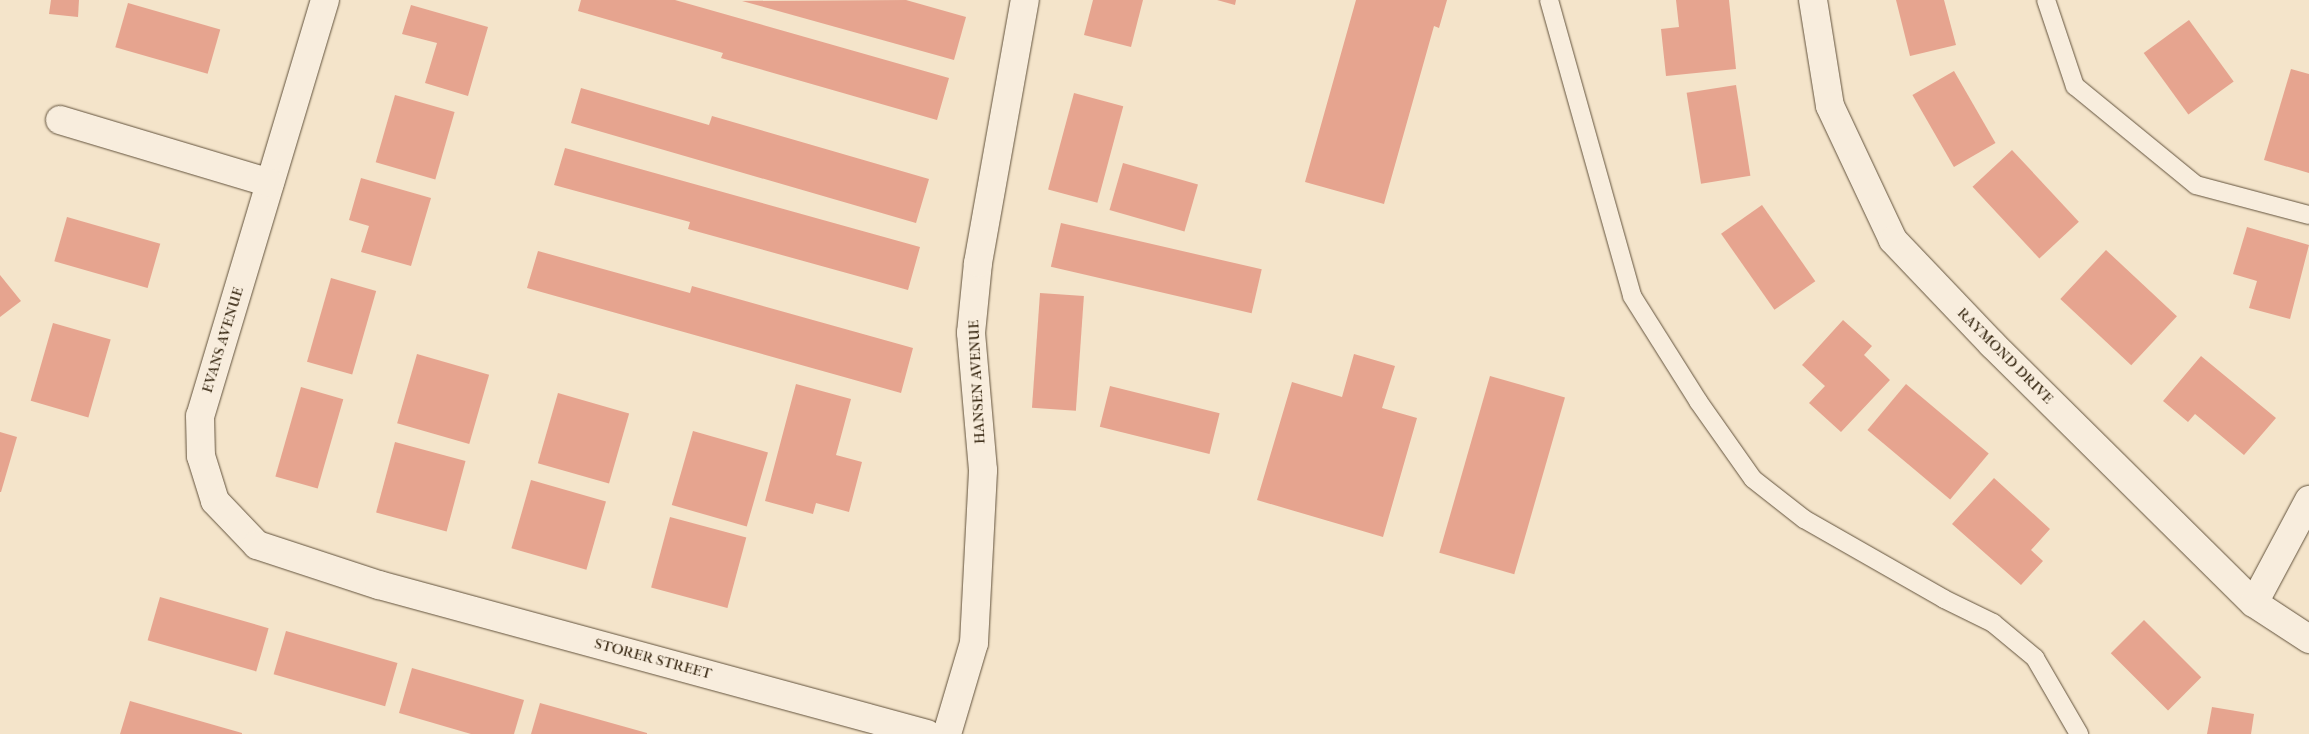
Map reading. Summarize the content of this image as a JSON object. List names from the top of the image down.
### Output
{
  "streets": {
    "street": [
      "EVANS AVENUE",
      "RAYMOND DRIVE",
      "HANSEN AVENUE",
      "STORER STREET"
    ]
  },
  "crossings": [
    ["EVANS AVENUE", "STORER STREET"]
  ]
}
